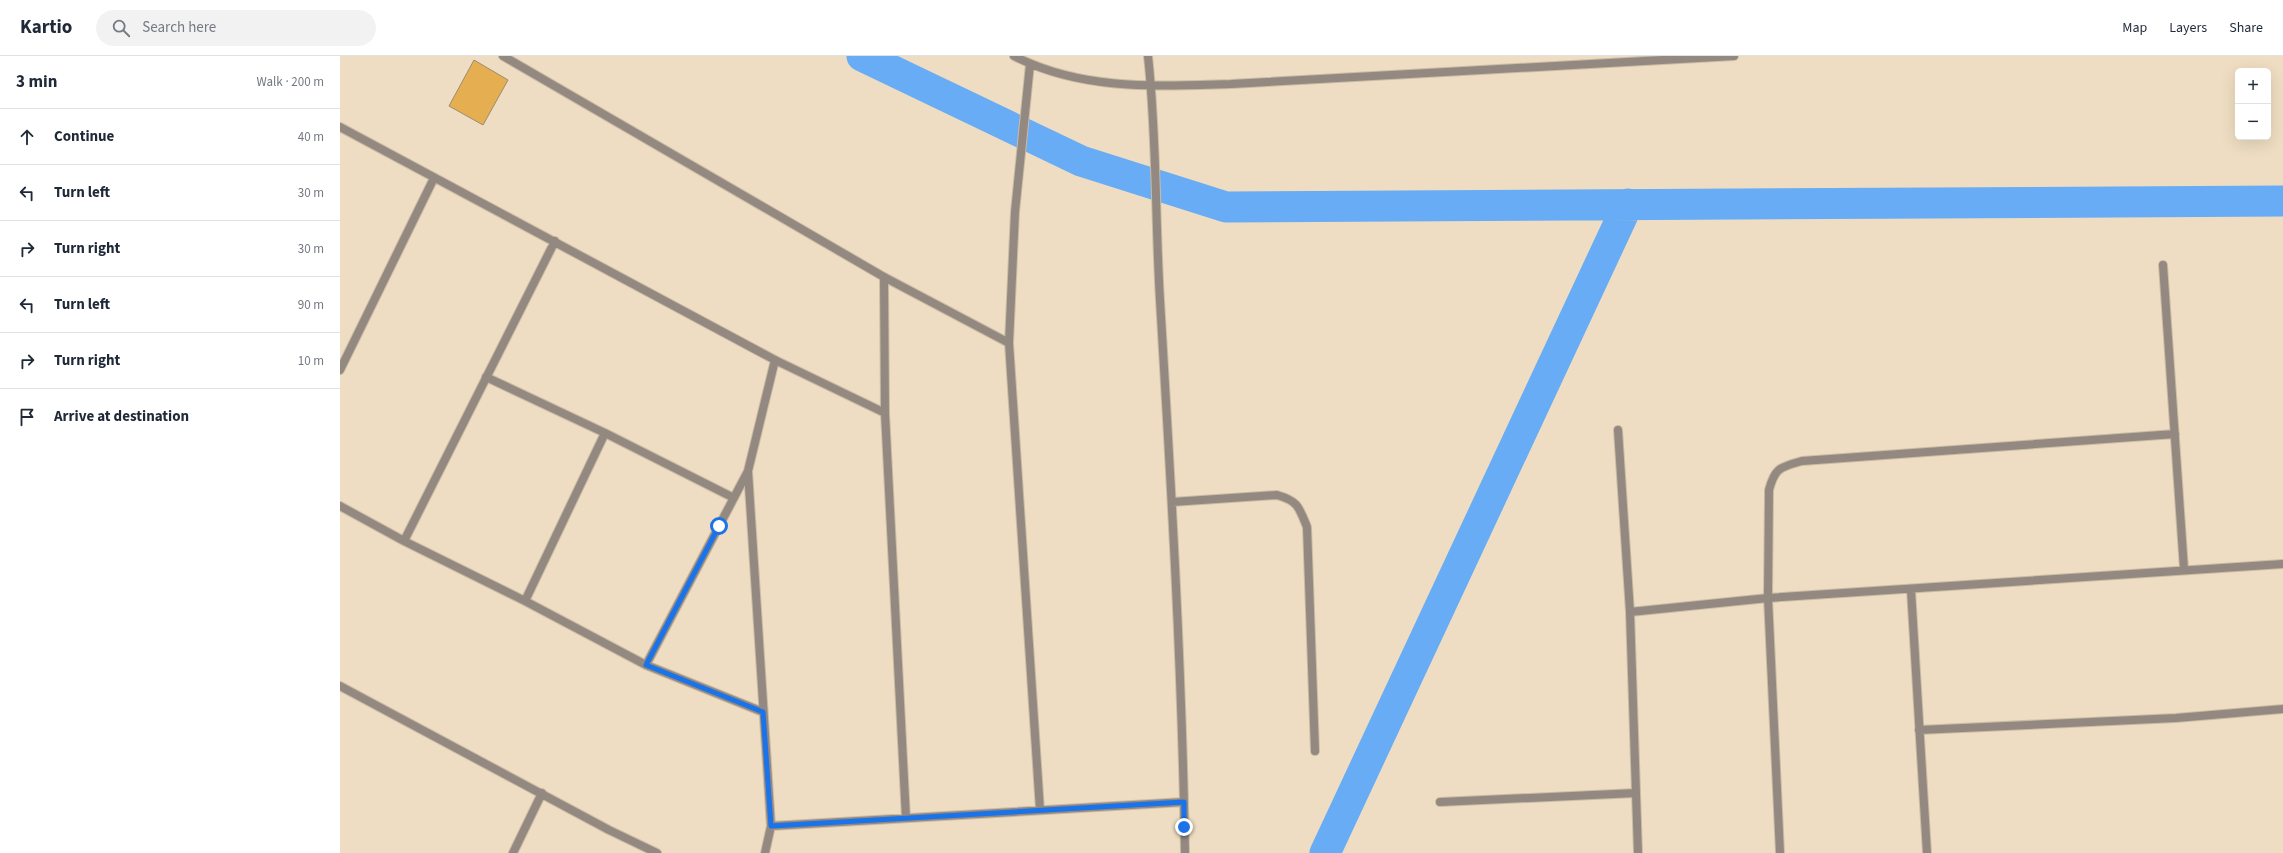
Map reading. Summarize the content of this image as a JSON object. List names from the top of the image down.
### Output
{
  "page": {
    "header": "Kartio",
    "search": "Search here",
    "nav": ["Map", "Layers", "Share"],
    "heading": ["3 min", "Walk · 200 m"],
    "map_buttons": ["+", "−"],
    "list": [
      ["Continue", "40 m"],
      ["Turn left", "30 m"],
      ["Turn right", "30 m"],
      ["Turn left", "90 m"],
      ["Turn right", "10 m"],
      "Arrive at destination"
    ]
  }
}
